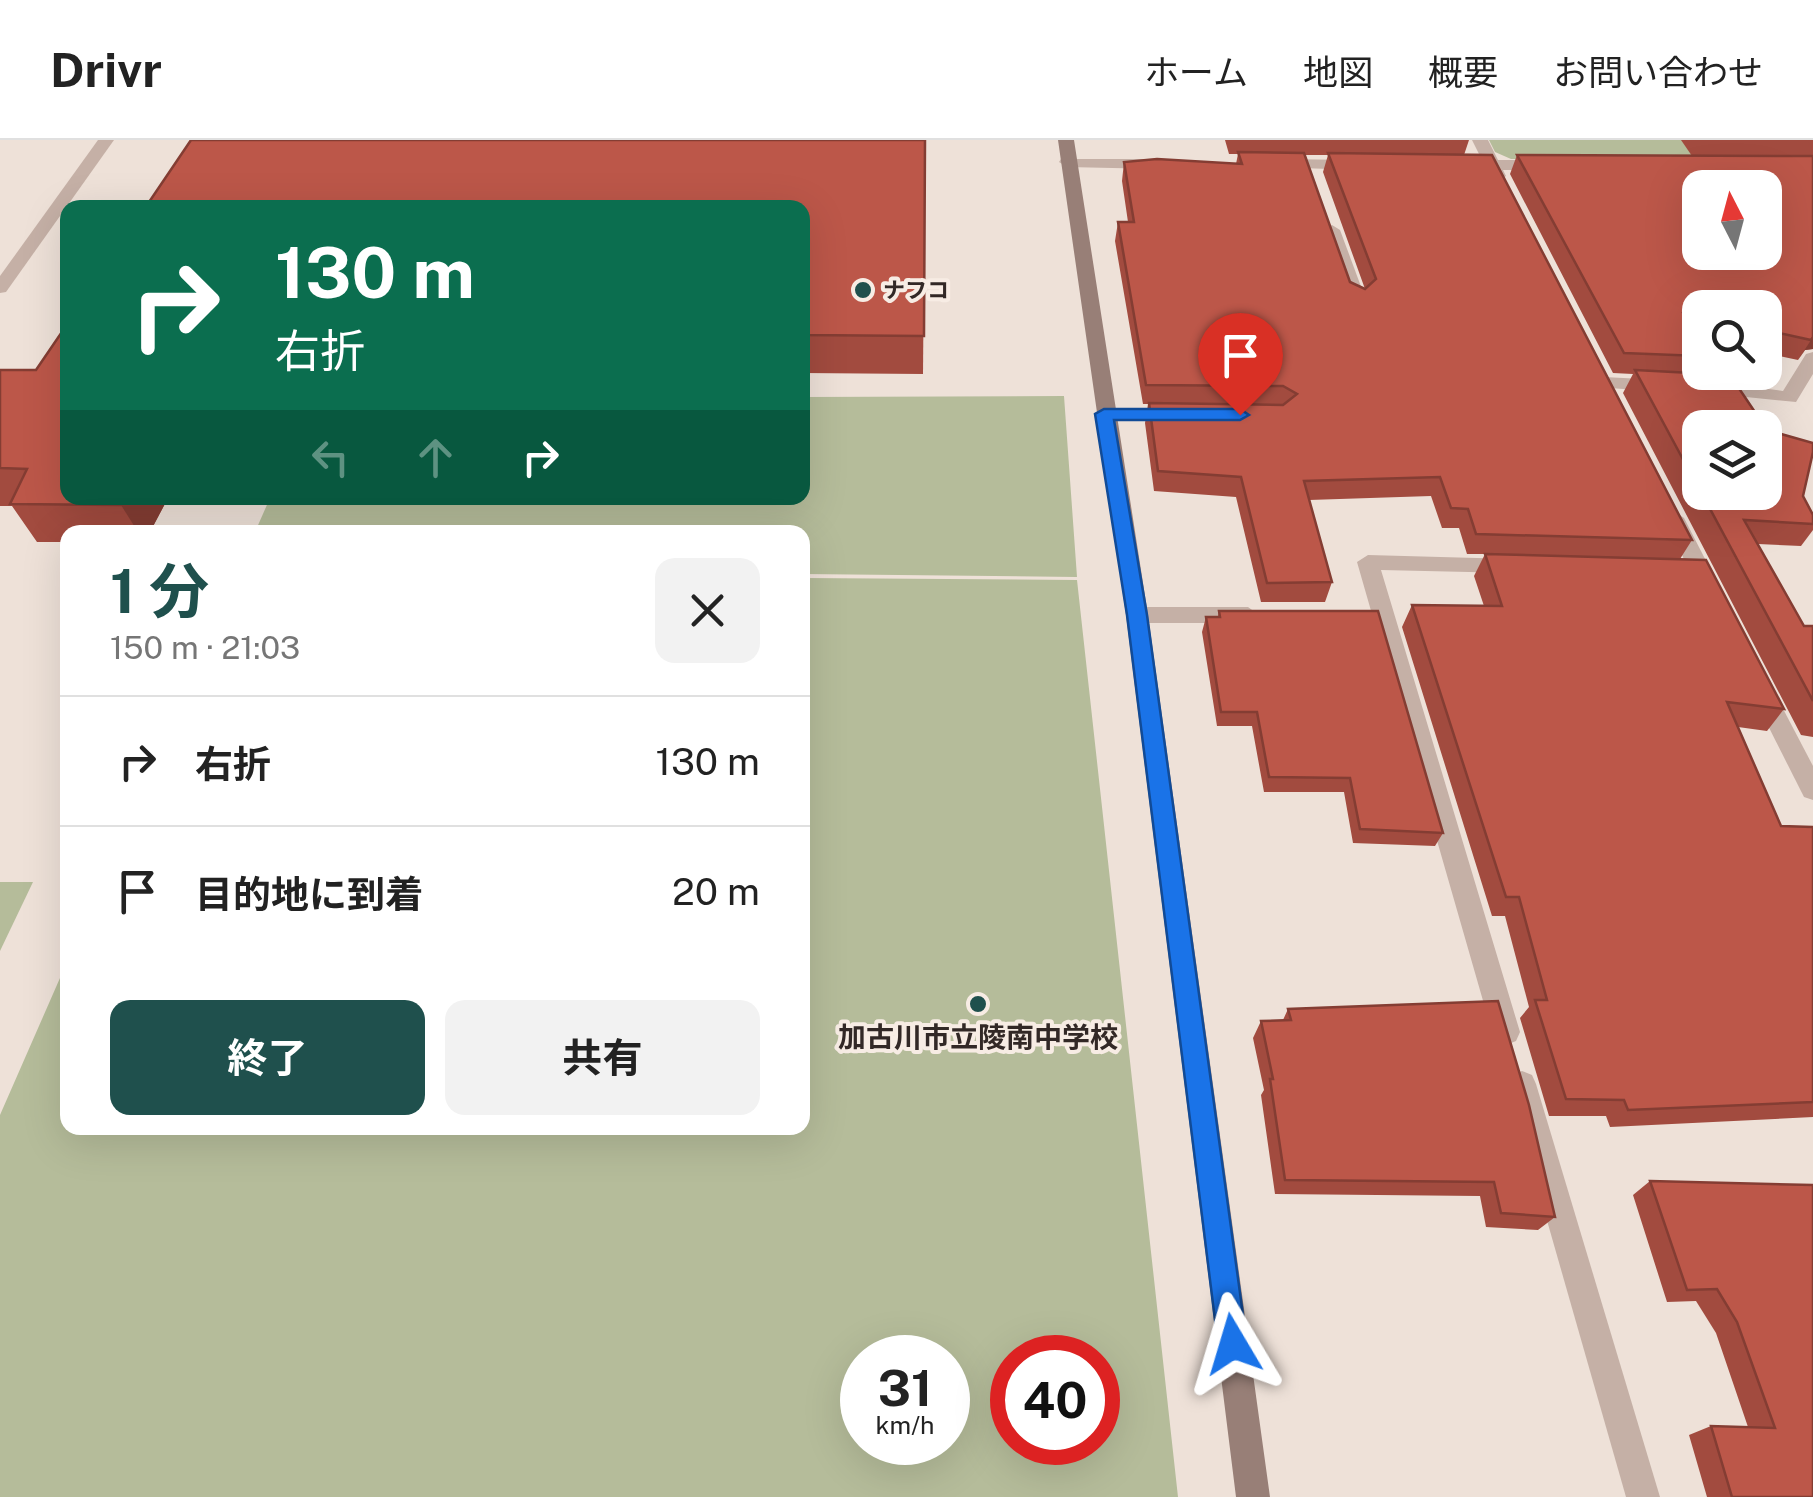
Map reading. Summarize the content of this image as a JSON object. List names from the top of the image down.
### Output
{
  "places": ["ナフコ", "加古川市立陵南中学校"],
  "north": "top",
  "page": {
    "header": "Drivr",
    "nav": [
      "ホーム",
      "地図",
      "概要",
      "お問い合わせ"
    ],
    "turn": ["130 m", "右折"],
    "heading": ["1 分", "150 m · 21:03"],
    "list": [
      {
        "name": "右折",
        "value": "130 m"
      },
      {
        "name": "目的地に到着",
        "value": "20 m"
      }
    ],
    "buttons": ["終了", "共有"],
    "speed": "31 km/h",
    "limit": "40"
  }
}
